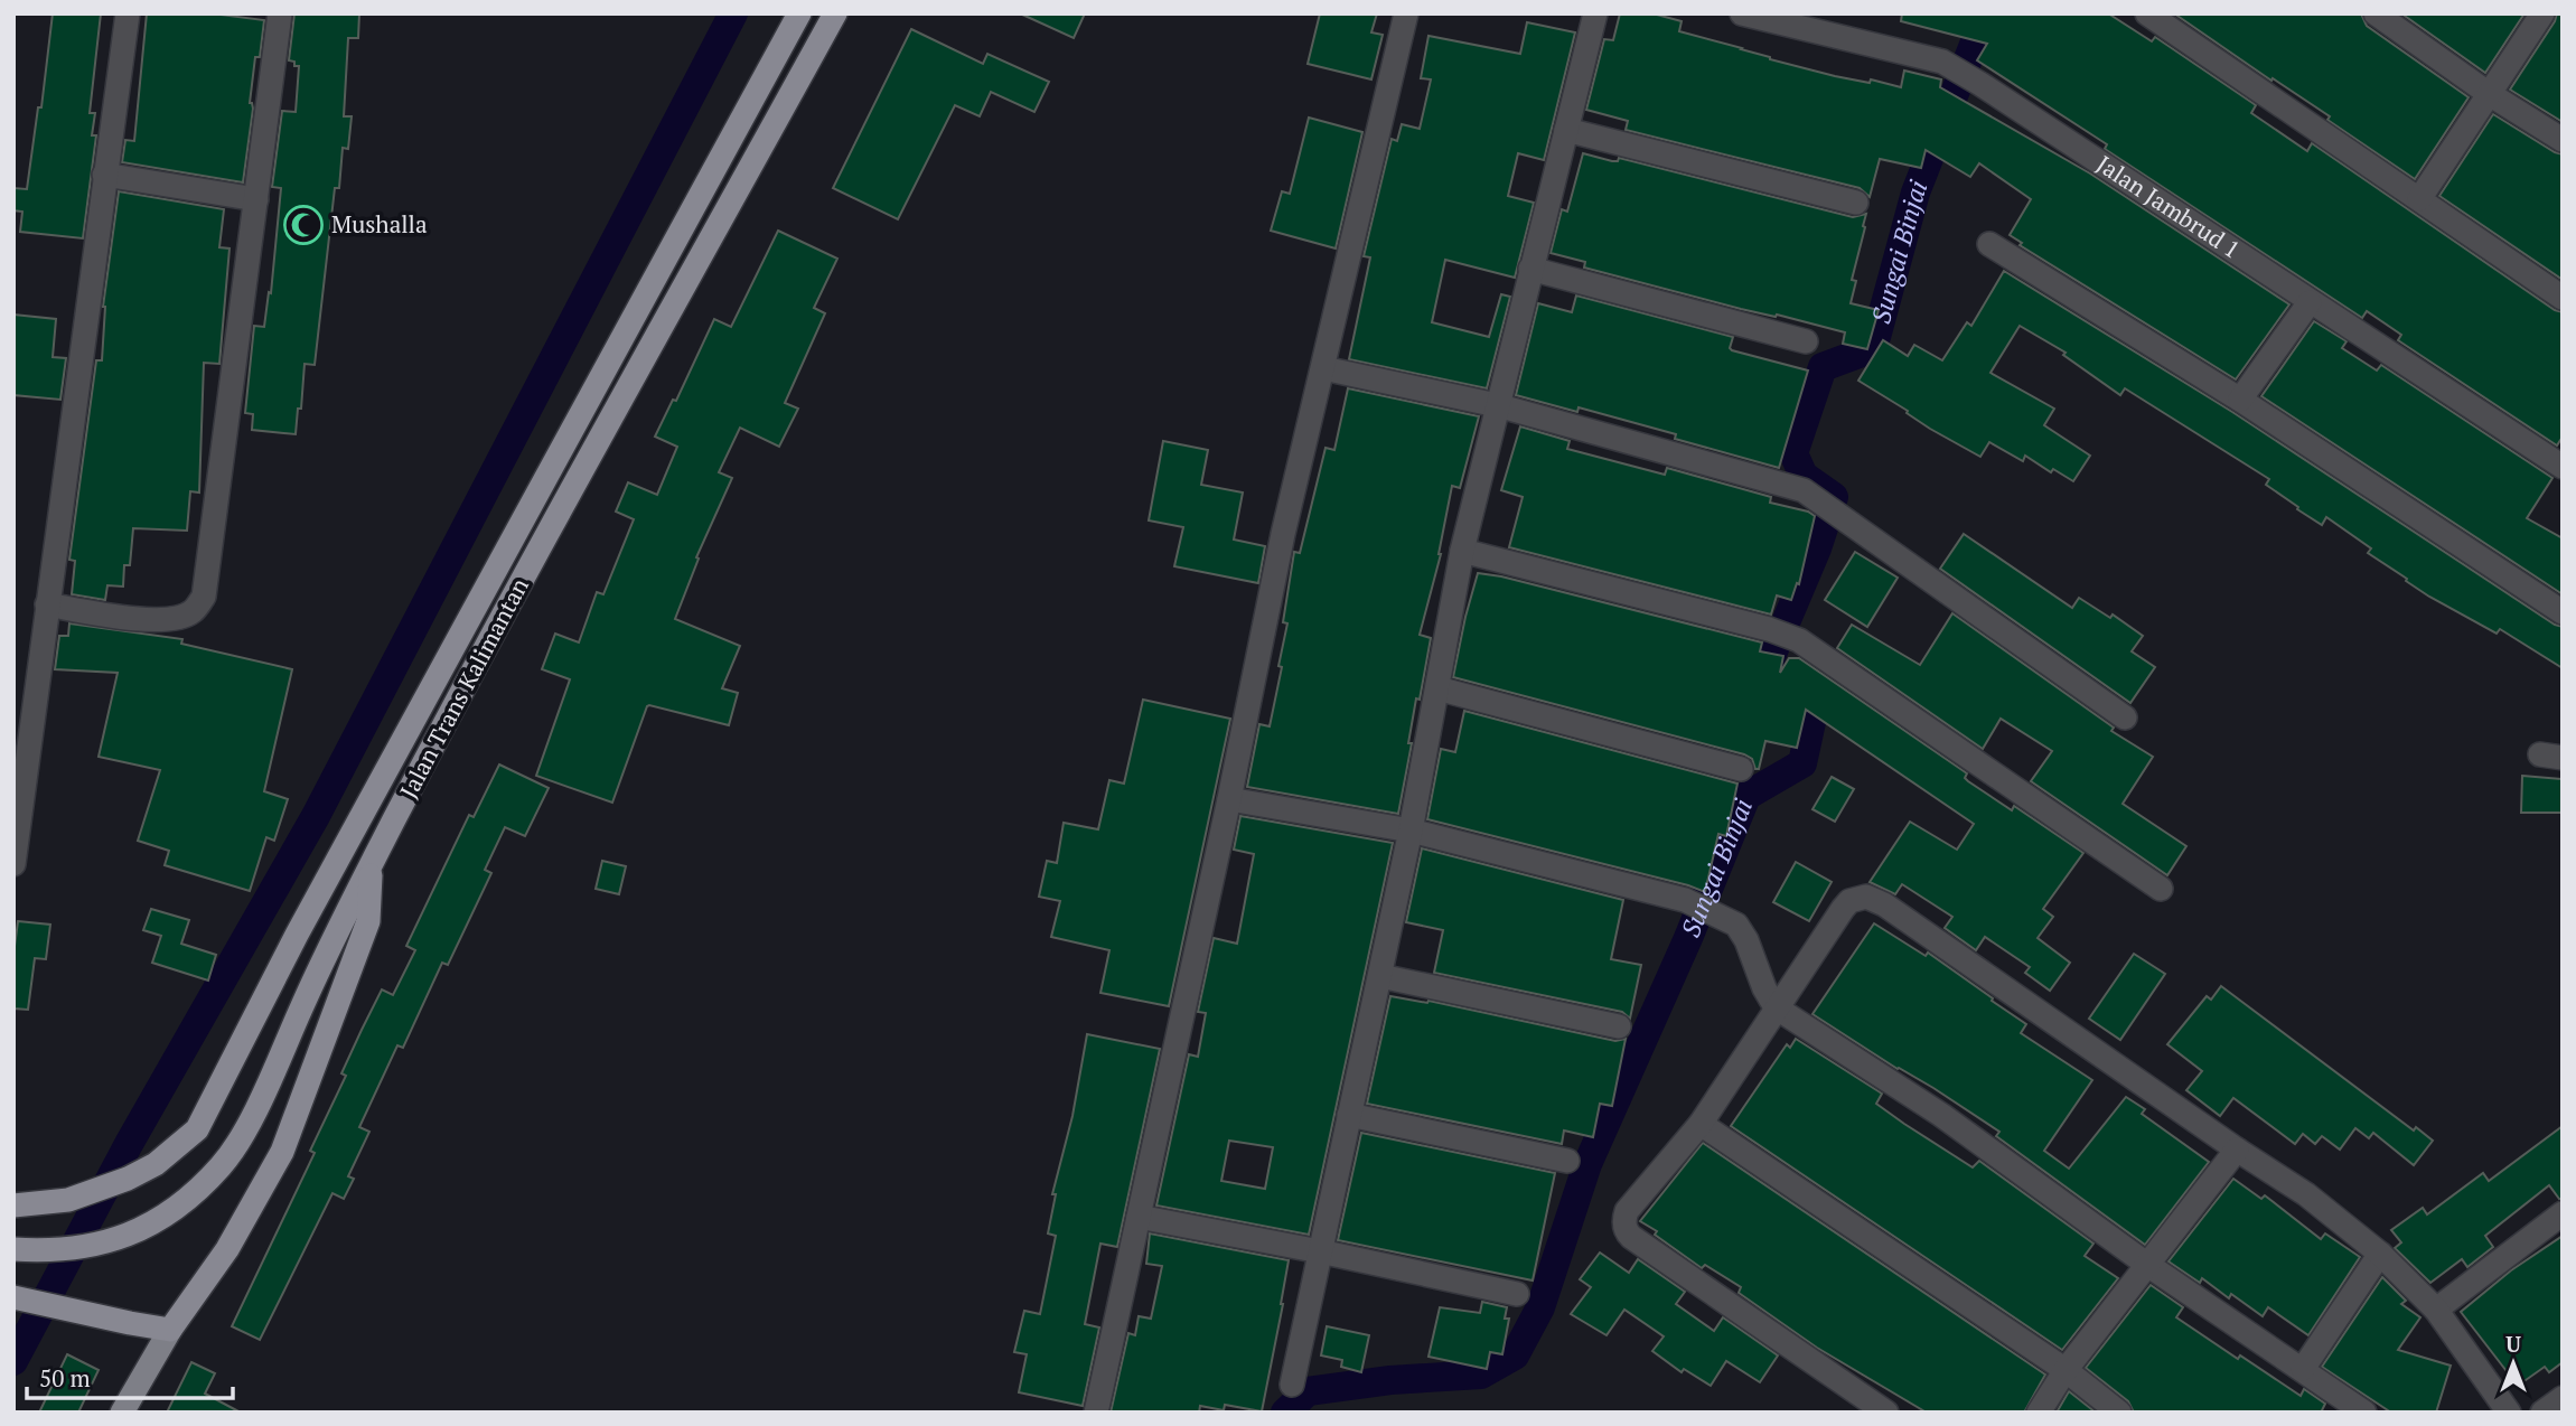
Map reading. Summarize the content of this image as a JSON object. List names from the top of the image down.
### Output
{
  "streets": {
    "highway": ["Jalan Trans Kalimantan"],
    "street": ["Jalan Jambrud 1"]
  },
  "water": ["Sungai Binjai"],
  "places": {
    "mosque": ["Mushalla"]
  },
  "scale_bar": "50 m",
  "north": "top"
}
